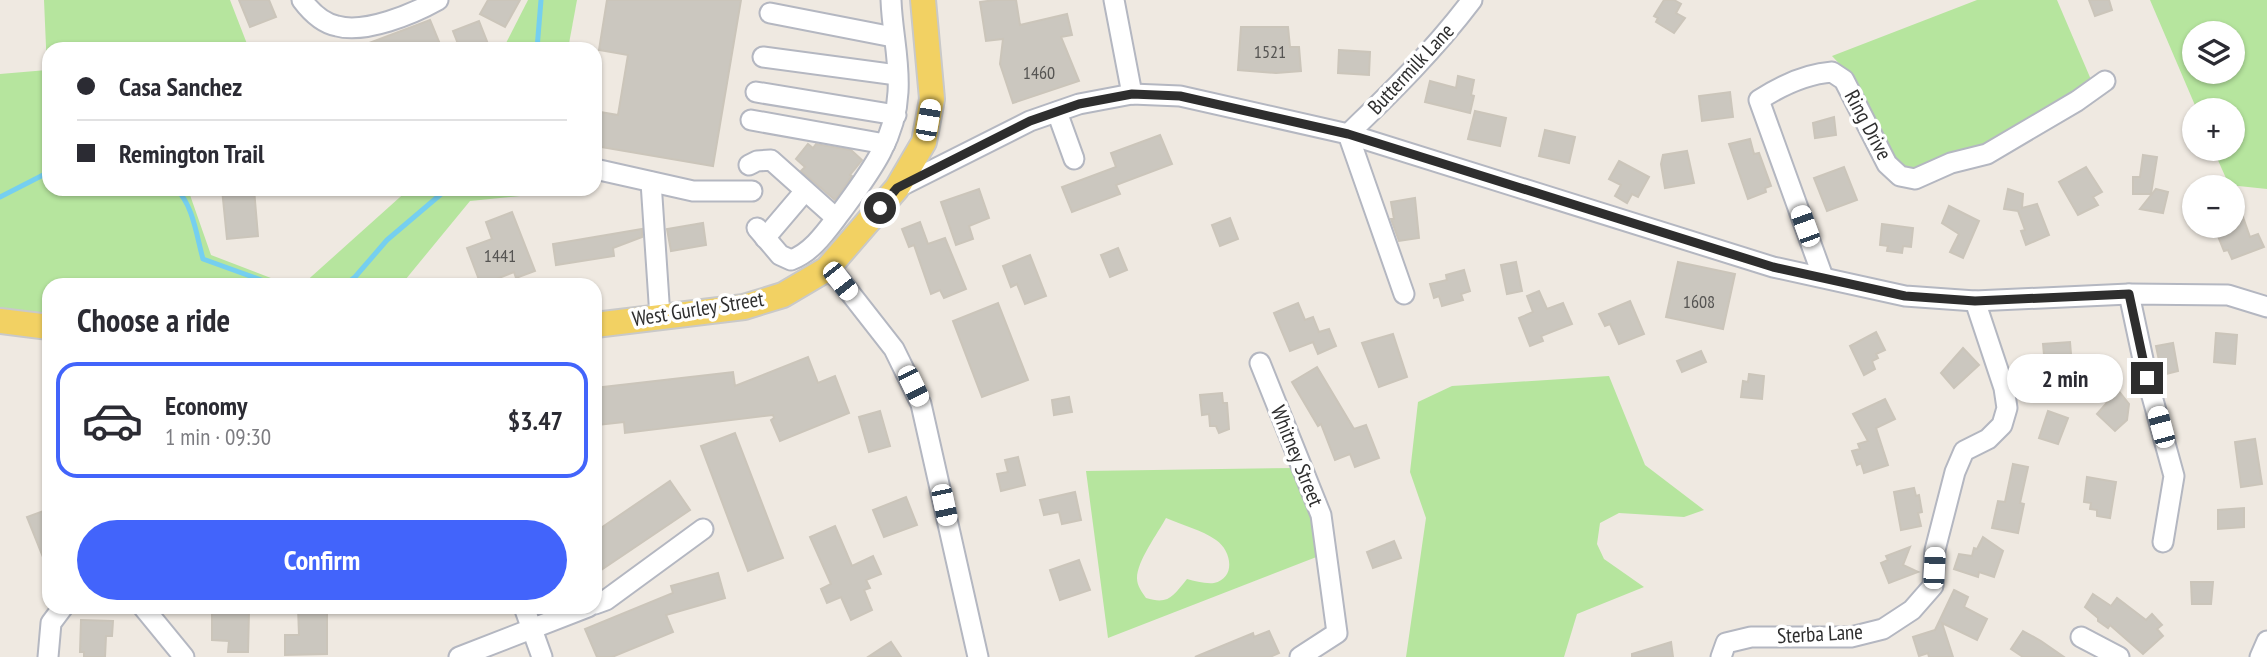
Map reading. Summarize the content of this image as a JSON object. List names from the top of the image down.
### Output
{
  "streets": {
    "main road": ["West Gurley Street"],
    "street": [
      "Buttermilk Lane",
      "Ring Drive",
      "Whitney Street",
      "Sterba Lane"
    ]
  },
  "house_numbers": [
    "1521",
    "1460",
    "1441",
    "1608"
  ],
  "page": {
    "map_buttons": ["+", "−"],
    "banner": ["Casa Sanchez", "Remington Trail"],
    "heading": "Choose a ride",
    "bubble": "2 min",
    "list": [
      {
        "name": "Economy",
        "note": "1 min · 09:30",
        "value": "$3.47"
      }
    ],
    "buttons": "Confirm"
  }
}
